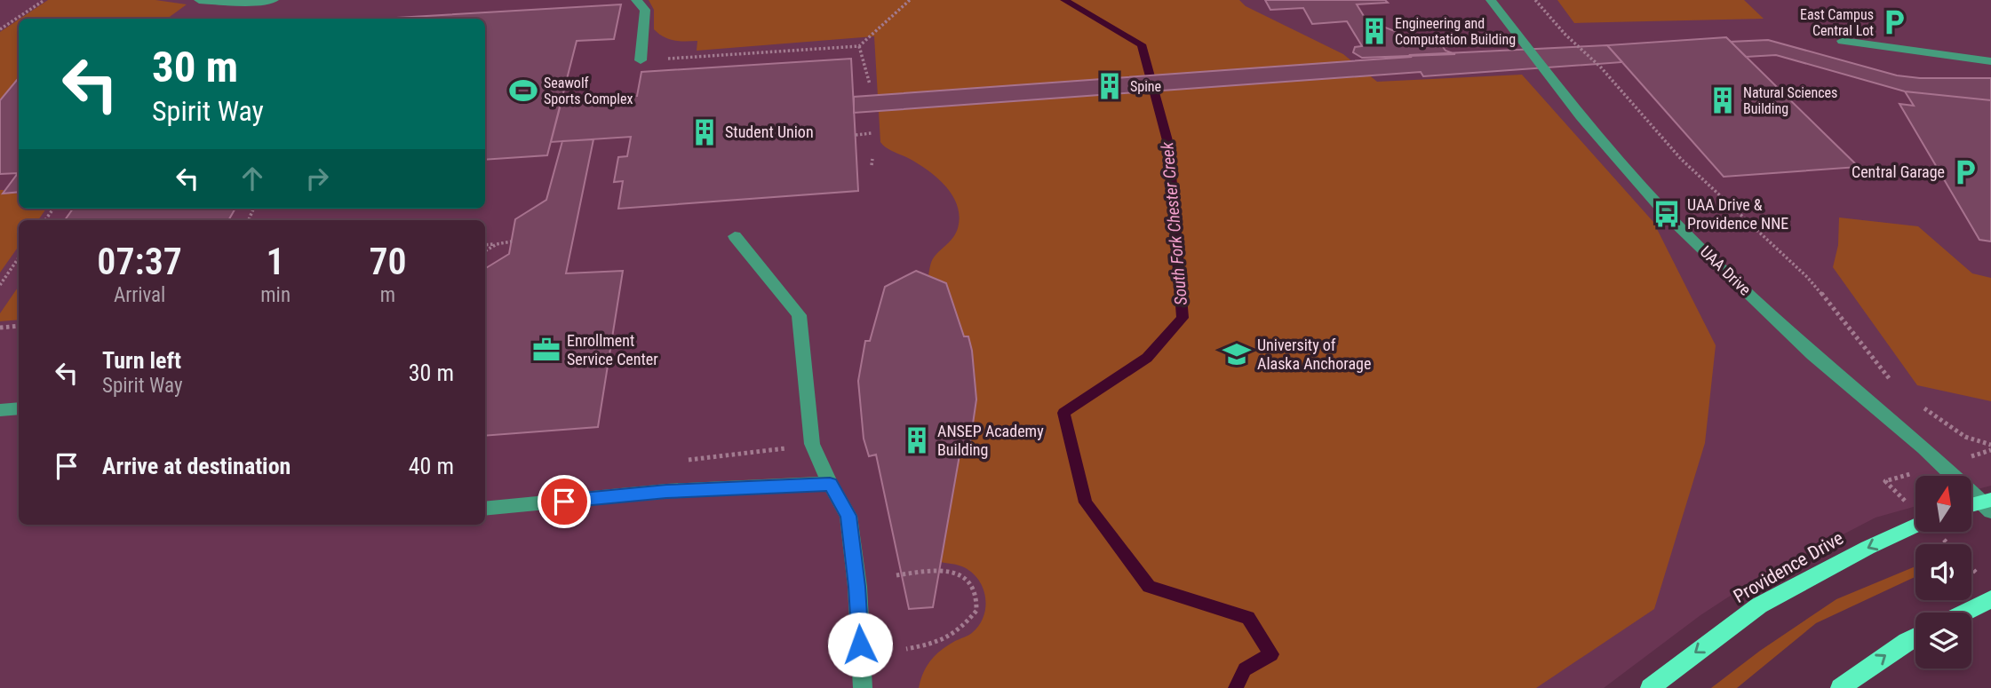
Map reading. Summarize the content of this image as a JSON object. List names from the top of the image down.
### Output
{
  "streets": {
    "main road": ["Providence Drive"],
    "street": ["UAA Drive"]
  },
  "one_way": ["Providence Drive"],
  "water": ["South Fork Chester Creek"],
  "places": {
    "parking": ["East Campus Central Lot", "Central Garage"],
    "building": [
      "Engineering and Computation Building",
      "Spine",
      "Natural Sciences Building",
      "Student Union",
      "ANSEP Academy Building"
    ],
    "sports": ["Seawolf Sports Complex"],
    "bus stop": ["UAA Drive & Providence NNE"],
    "office": ["Enrollment Service Center"],
    "school or university": ["University of Alaska Anchorage"]
  },
  "north": "top",
  "page": {
    "turn": ["30 m", "Spirit Way"],
    "eta": [
      "07:37",
      "Arrival",
      "1",
      "min",
      "70",
      "m"
    ],
    "list": [
      {
        "name": "Turn left",
        "note": "Spirit Way",
        "value": "30 m"
      },
      {
        "name": "Arrive at destination",
        "value": "40 m"
      }
    ]
  }
}
